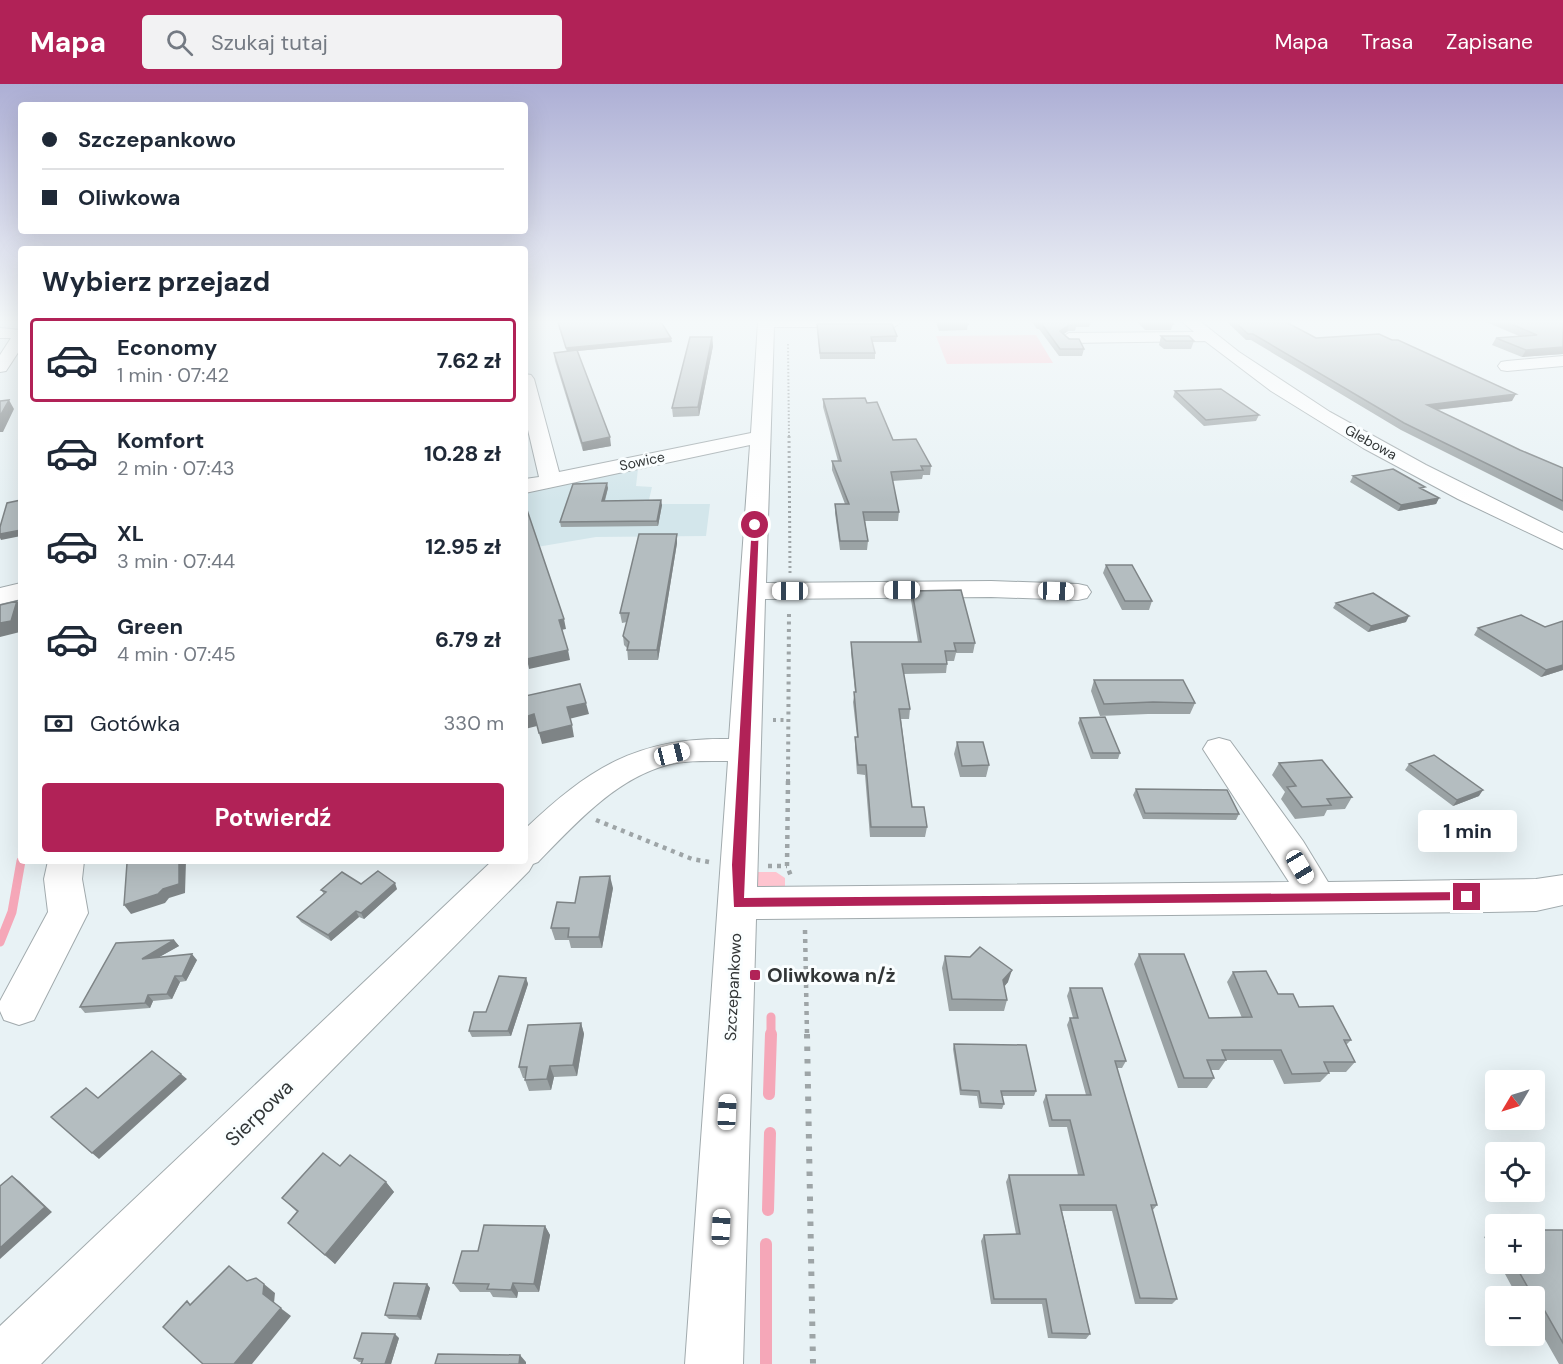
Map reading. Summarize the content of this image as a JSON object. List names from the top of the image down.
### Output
{
  "streets": {
    "street": [
      "Glebowa",
      "Sowice",
      "Szczepankowo",
      "Sierpowa"
    ]
  },
  "crossings": [
    ["Sowice", "Szczepankowo"]
  ],
  "places": {
    "transit": ["Oliwkowa n/ż"]
  },
  "north": "bottom left",
  "page": {
    "header": "Mapa",
    "search": "Szukaj tutaj",
    "nav": ["Mapa", "Trasa", "Zapisane"],
    "banner": ["Szczepankowo", "Oliwkowa"],
    "heading": "Wybierz przejazd",
    "list": [
      {
        "name": "Economy",
        "note": "1 min · 07:42",
        "value": "7.62 zł"
      },
      {
        "name": "Komfort",
        "note": "2 min · 07:43",
        "value": "10.28 zł"
      },
      {
        "name": "XL",
        "note": "3 min · 07:44",
        "value": "12.95 zł"
      },
      {
        "name": "Green",
        "note": "4 min · 07:45",
        "value": "6.79 zł"
      }
    ],
    "pay": ["Gotówka", "330 m"],
    "buttons": "Potwierdź",
    "bubble": "1 min",
    "map_buttons": ["+", "−"]
  }
}
